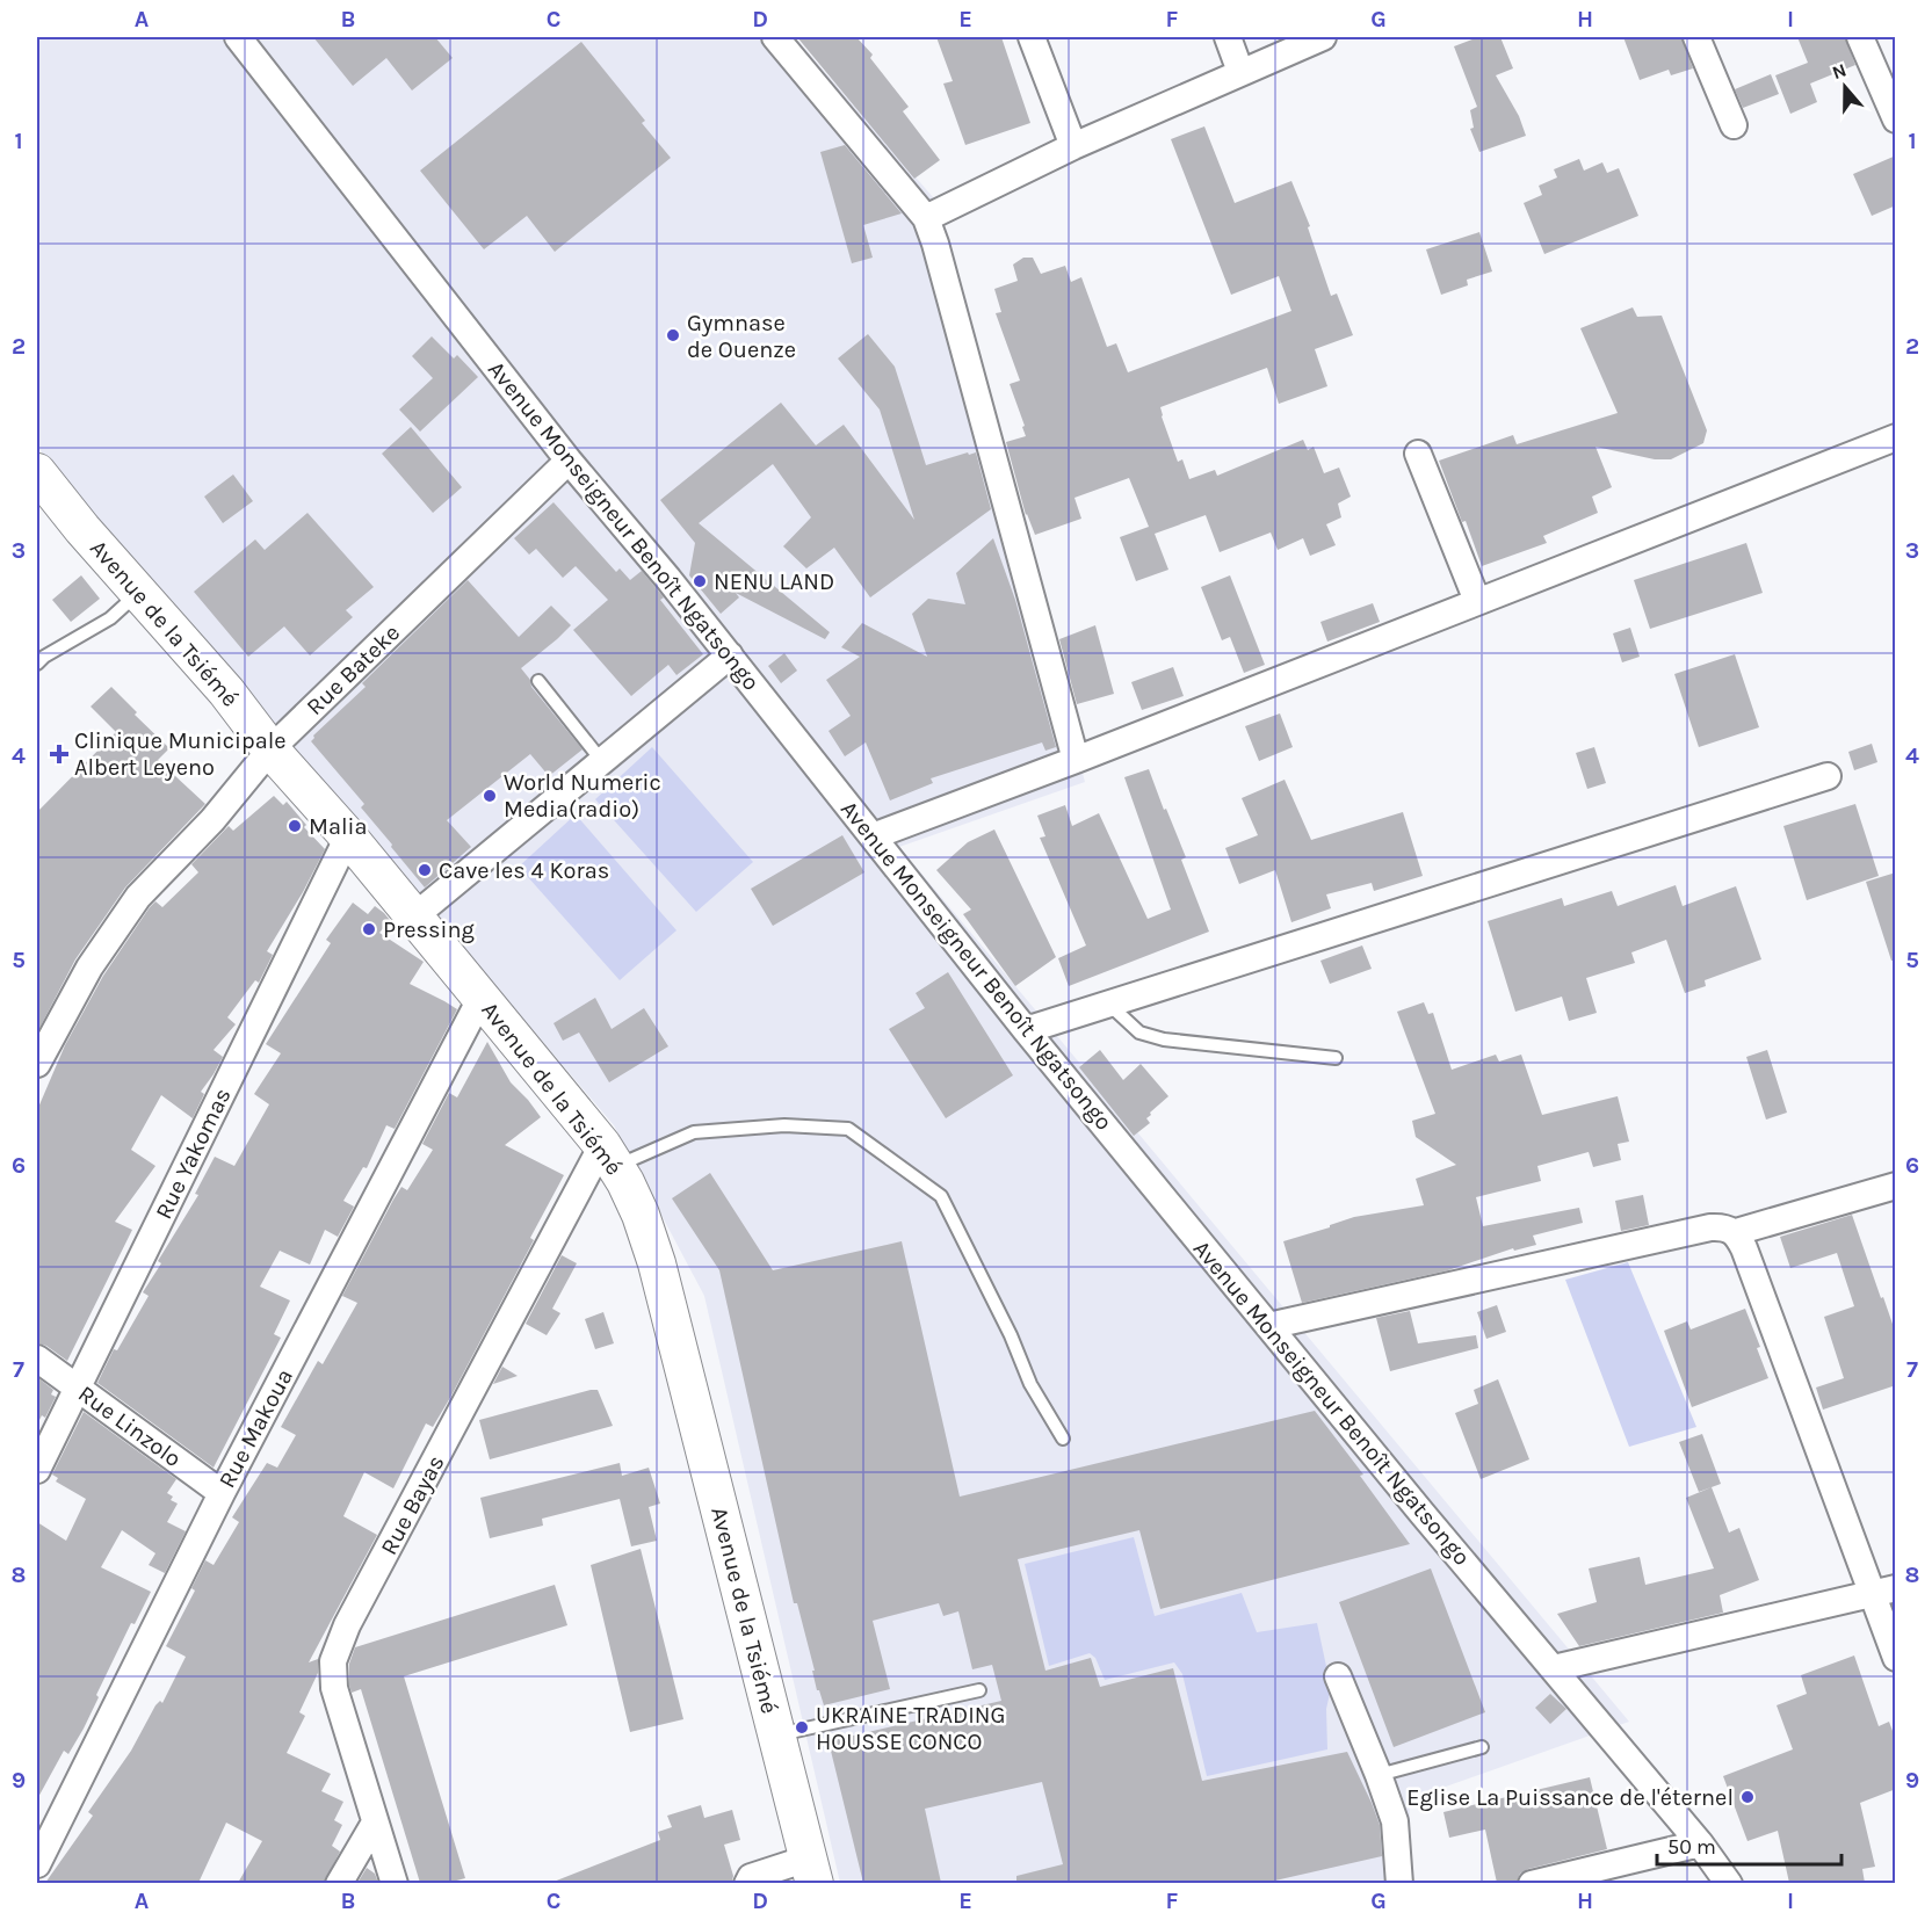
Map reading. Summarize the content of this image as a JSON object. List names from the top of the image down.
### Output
{
  "streets": {
    "main road": ["Avenue de la Tsiémé"],
    "street": [
      "Avenue Monseigneur Benoît Ngatsongo",
      "Rue Bateke",
      "Rue Yakomas",
      "Rue Linzolo",
      "Rue Makoua",
      "Rue Bayas"
    ]
  },
  "crossings": [
    ["Avenue Monseigneur Benoît Ngatsongo", "Rue Bateke"],
    ["Avenue de la Tsiémé", "Rue Bateke"],
    ["Avenue de la Tsiémé", "Rue Yakomas"],
    ["Avenue de la Tsiémé", "Rue Makoua"],
    ["Avenue de la Tsiémé", "Rue Bayas"],
    ["Rue Yakomas", "Rue Linzolo"],
    ["Rue Linzolo", "Rue Makoua"]
  ],
  "places": {
    "other": [
      "Gymnase de Ouenze",
      "NENU LAND",
      "World Numeric Media(radio)",
      "Malia",
      "Cave les 4 Koras",
      "Pressing",
      "UKRAINE TRADING HOUSSE CONCO",
      "Eglise La Puissance de l'éternel"
    ],
    "health": ["Clinique Municipale Albert Leyeno"]
  },
  "scale_bar": "50 m",
  "north": "top",
  "grid": {
    "columns": [
      "A",
      "B",
      "C",
      "D",
      "E",
      "F",
      "G",
      "H",
      "I"
    ],
    "rows": [
      "1",
      "2",
      "3",
      "4",
      "5",
      "6",
      "7",
      "8",
      "9"
    ]
  }
}
